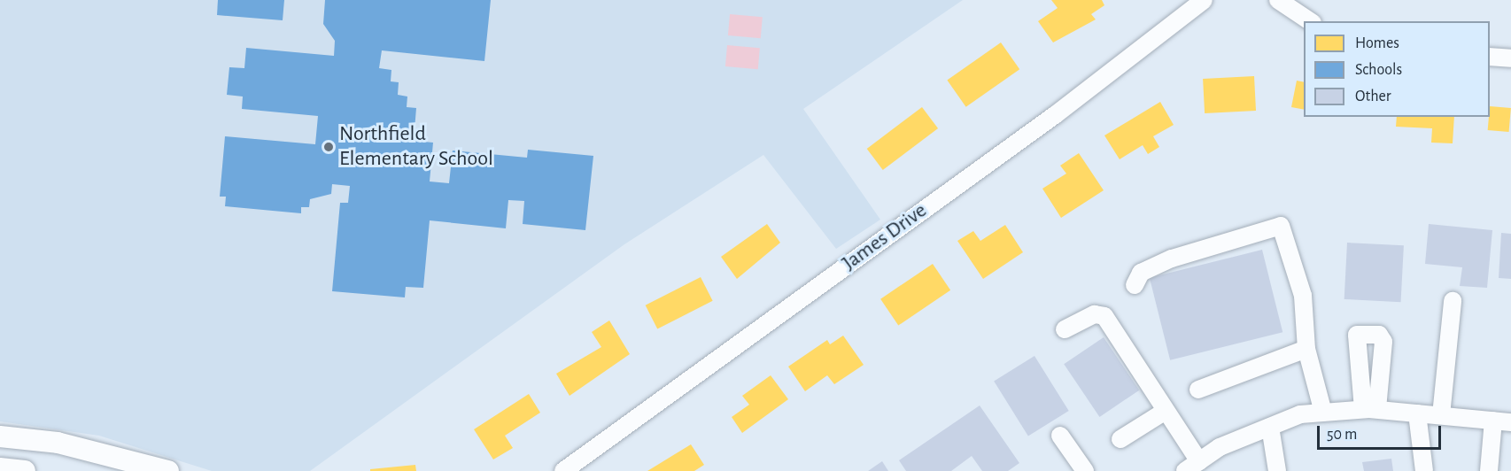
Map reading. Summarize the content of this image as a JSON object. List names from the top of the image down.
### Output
{
  "streets": {
    "street": ["James Drive"]
  },
  "places": ["Northfield Elementary School"],
  "legend": ["Homes", "Schools", "Other"],
  "scale_bar": "50 m"
}
